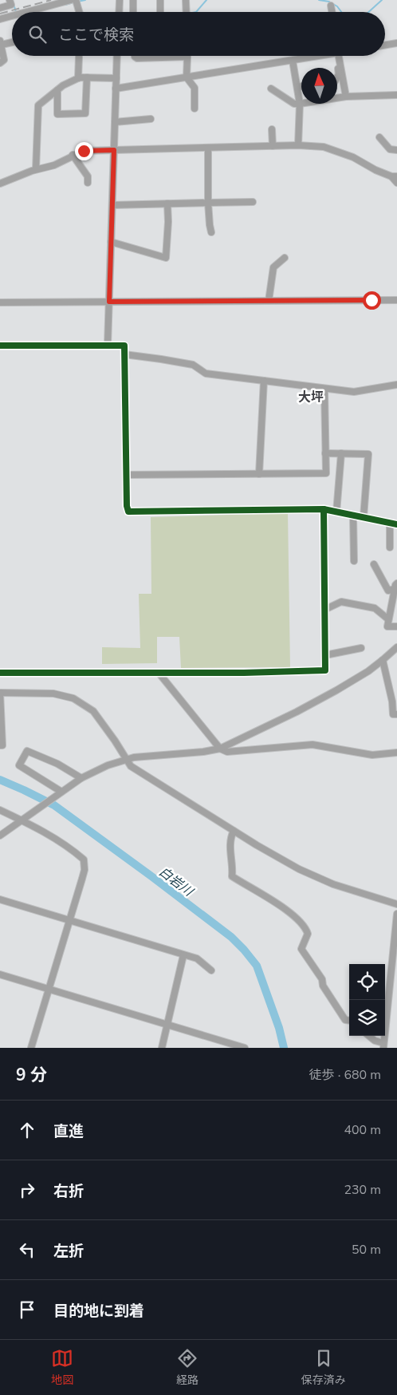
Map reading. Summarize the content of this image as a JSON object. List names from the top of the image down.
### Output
{
  "districts": ["大坪"],
  "water": ["白岩川"],
  "north": "top",
  "page": {
    "search": "ここで検索",
    "heading": ["9 分", "徒歩 · 680 m"],
    "list": [
      ["直進", "400 m"],
      ["右折", "230 m"],
      ["左折", "50 m"],
      "目的地に到着"
    ],
    "nav": ["地図", "経路", "保存済み"]
  }
}
